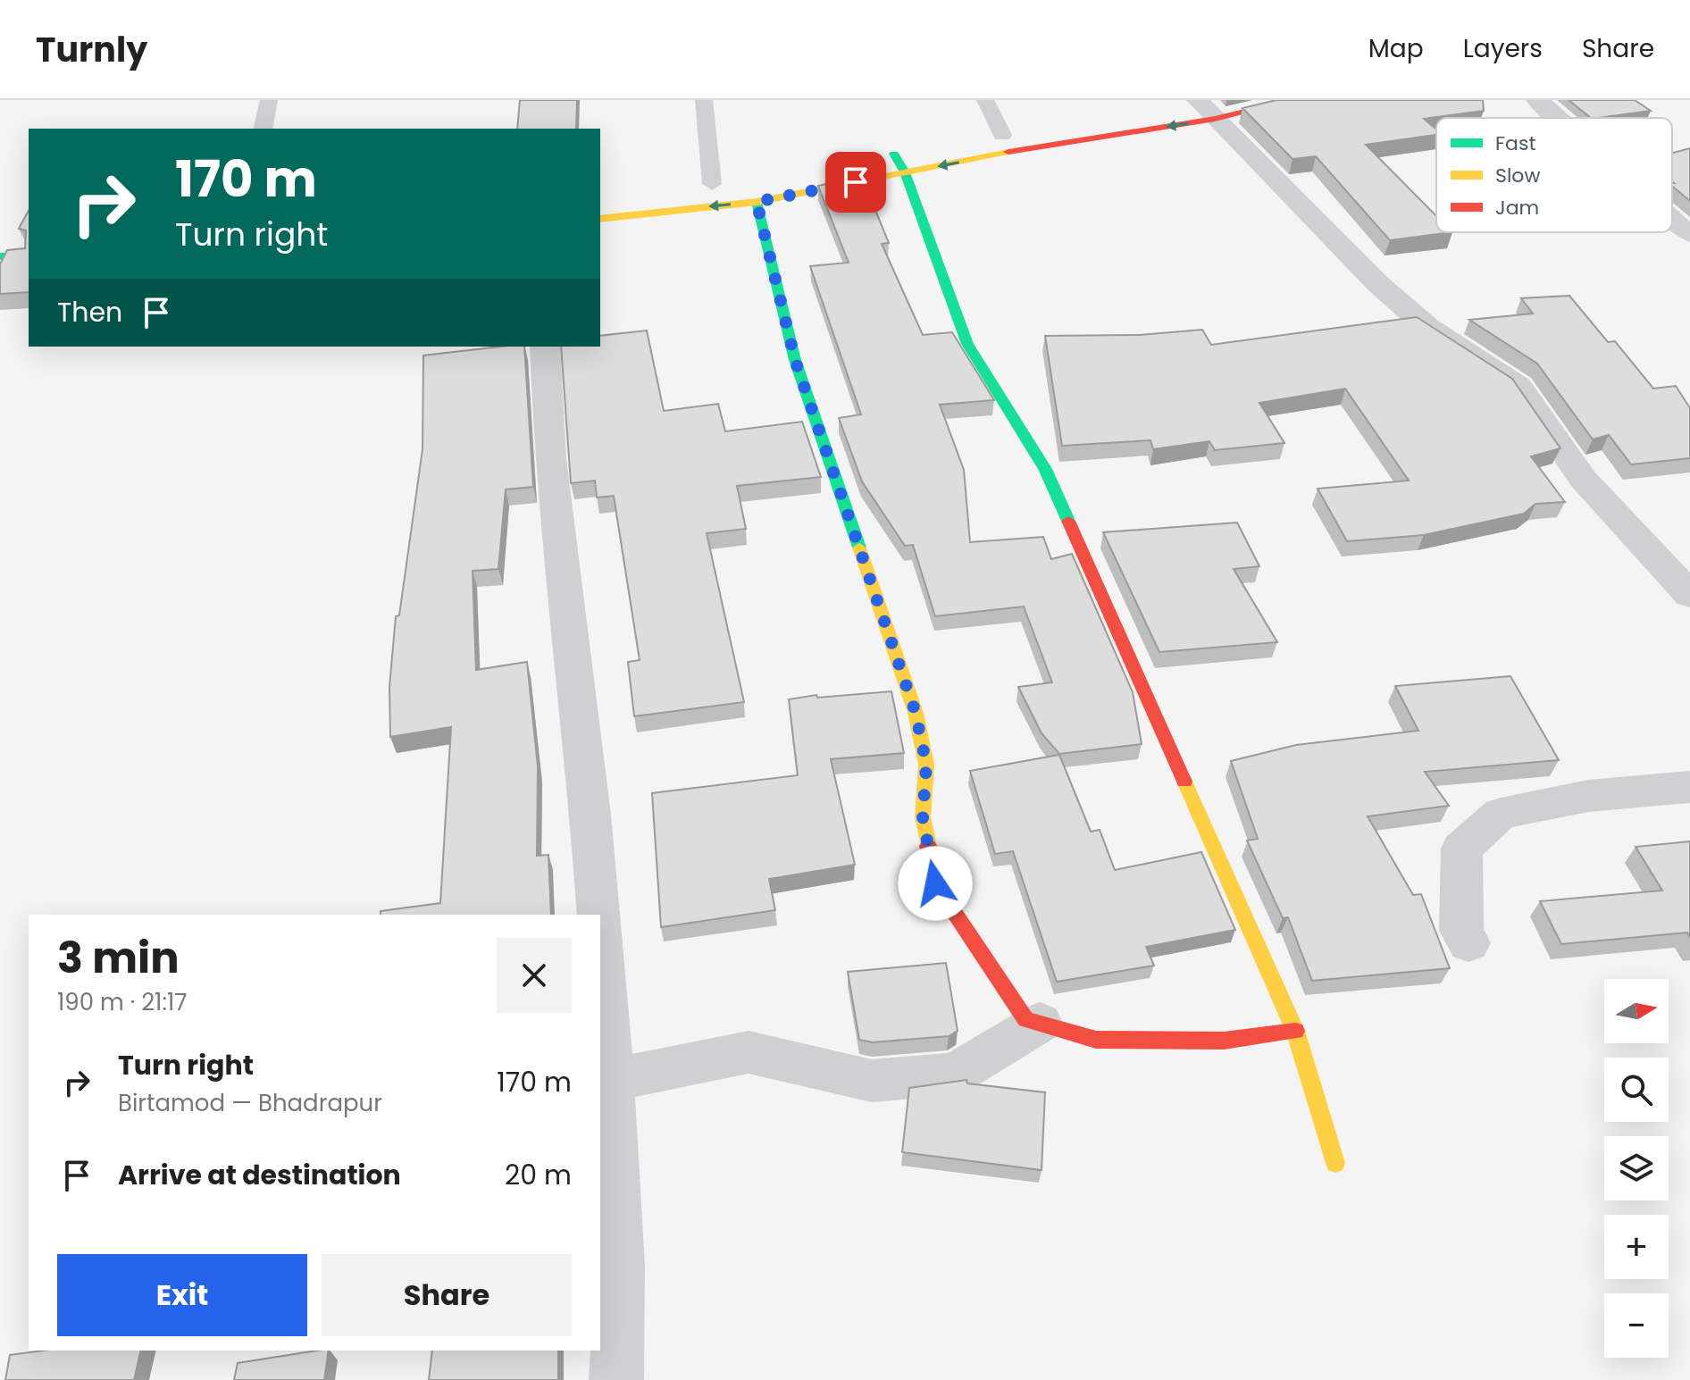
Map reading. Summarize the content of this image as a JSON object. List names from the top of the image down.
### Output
{
  "legend": ["Fast", "Slow", "Jam"],
  "north": "right",
  "page": {
    "header": "Turnly",
    "nav": ["Map", "Layers", "Share"],
    "turn": ["170 m", "Turn right"],
    "then": "Then",
    "heading": ["3 min", "190 m · 21:17"],
    "map_buttons": ["+", "−"],
    "list": [
      {
        "name": "Turn right",
        "note": "Birtamod — Bhadrapur",
        "value": "170 m"
      },
      {
        "name": "Arrive at destination",
        "value": "20 m"
      }
    ],
    "buttons": ["Exit", "Share"]
  }
}
